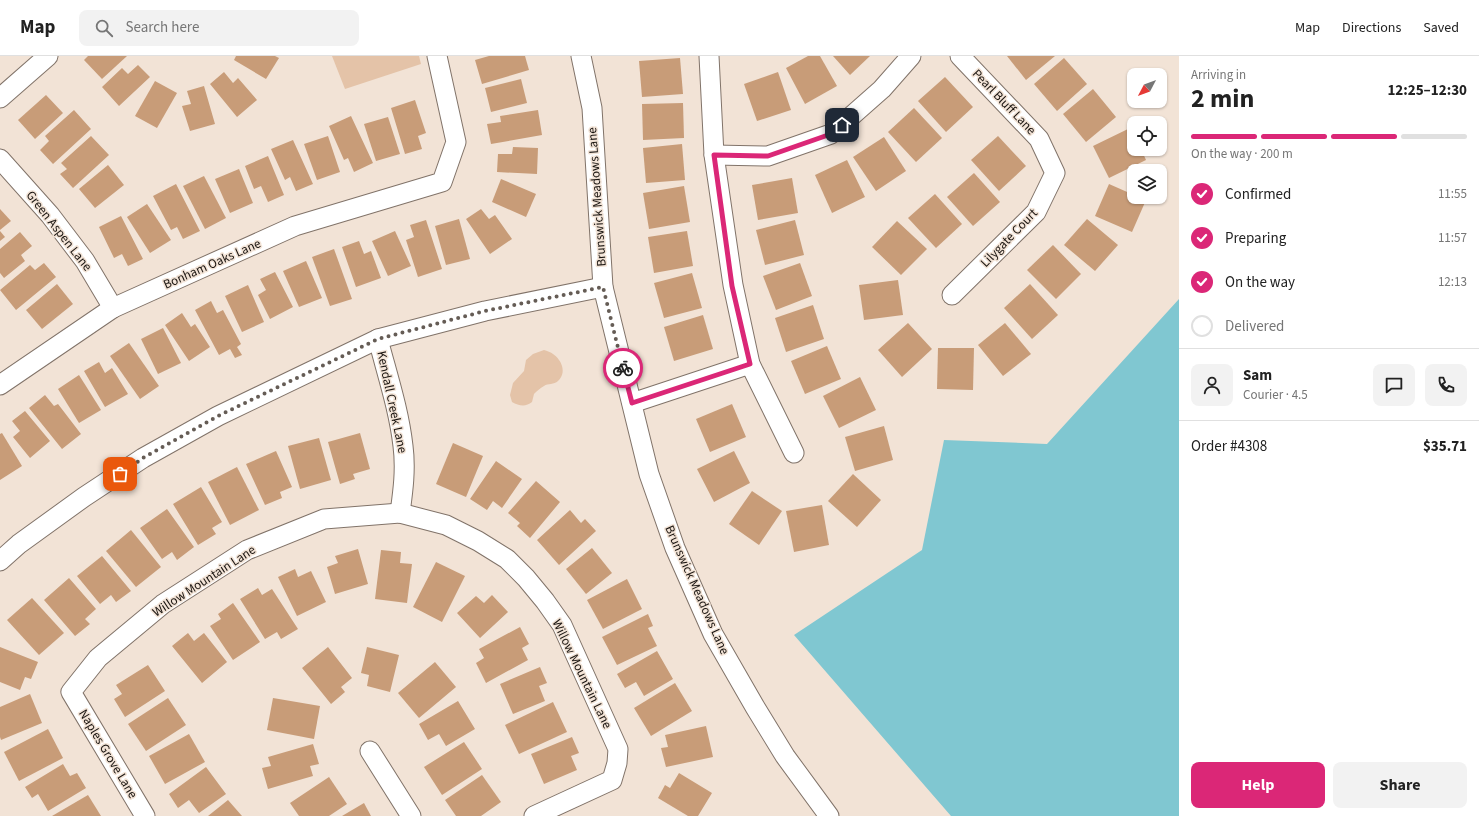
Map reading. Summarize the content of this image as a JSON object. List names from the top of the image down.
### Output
{
  "streets": {
    "street": [
      "Pearl Bluff Lane",
      "Brunswick Meadows Lane",
      "Green Aspen Lane",
      "Lilygate Court",
      "Bonham Oaks Lane",
      "Kendall Creek Lane",
      "Willow Mountain Lane",
      "Naples Grove Lane"
    ]
  },
  "crossings": [
    ["Pearl Bluff Lane", "Lilygate Court"],
    ["Green Aspen Lane", "Bonham Oaks Lane"],
    ["Kendall Creek Lane", "Willow Mountain Lane"],
    ["Willow Mountain Lane", "Naples Grove Lane"]
  ],
  "north": "bottom left",
  "page": {
    "header": "Map",
    "search": "Search here",
    "nav": ["Map", "Directions", "Saved"],
    "heading": ["2 min", "Arriving in", "12:25–12:30"],
    "panel": [
      "Sam",
      "Courier · 4.5",
      "Order #4308",
      "$35.71"
    ],
    "bar": "On the way · 200 m",
    "list": [
      ["Confirmed", "11:55"],
      ["Preparing", "11:57"],
      ["On the way", "12:13"],
      "Delivered"
    ],
    "buttons": ["Help", "Share"]
  }
}
